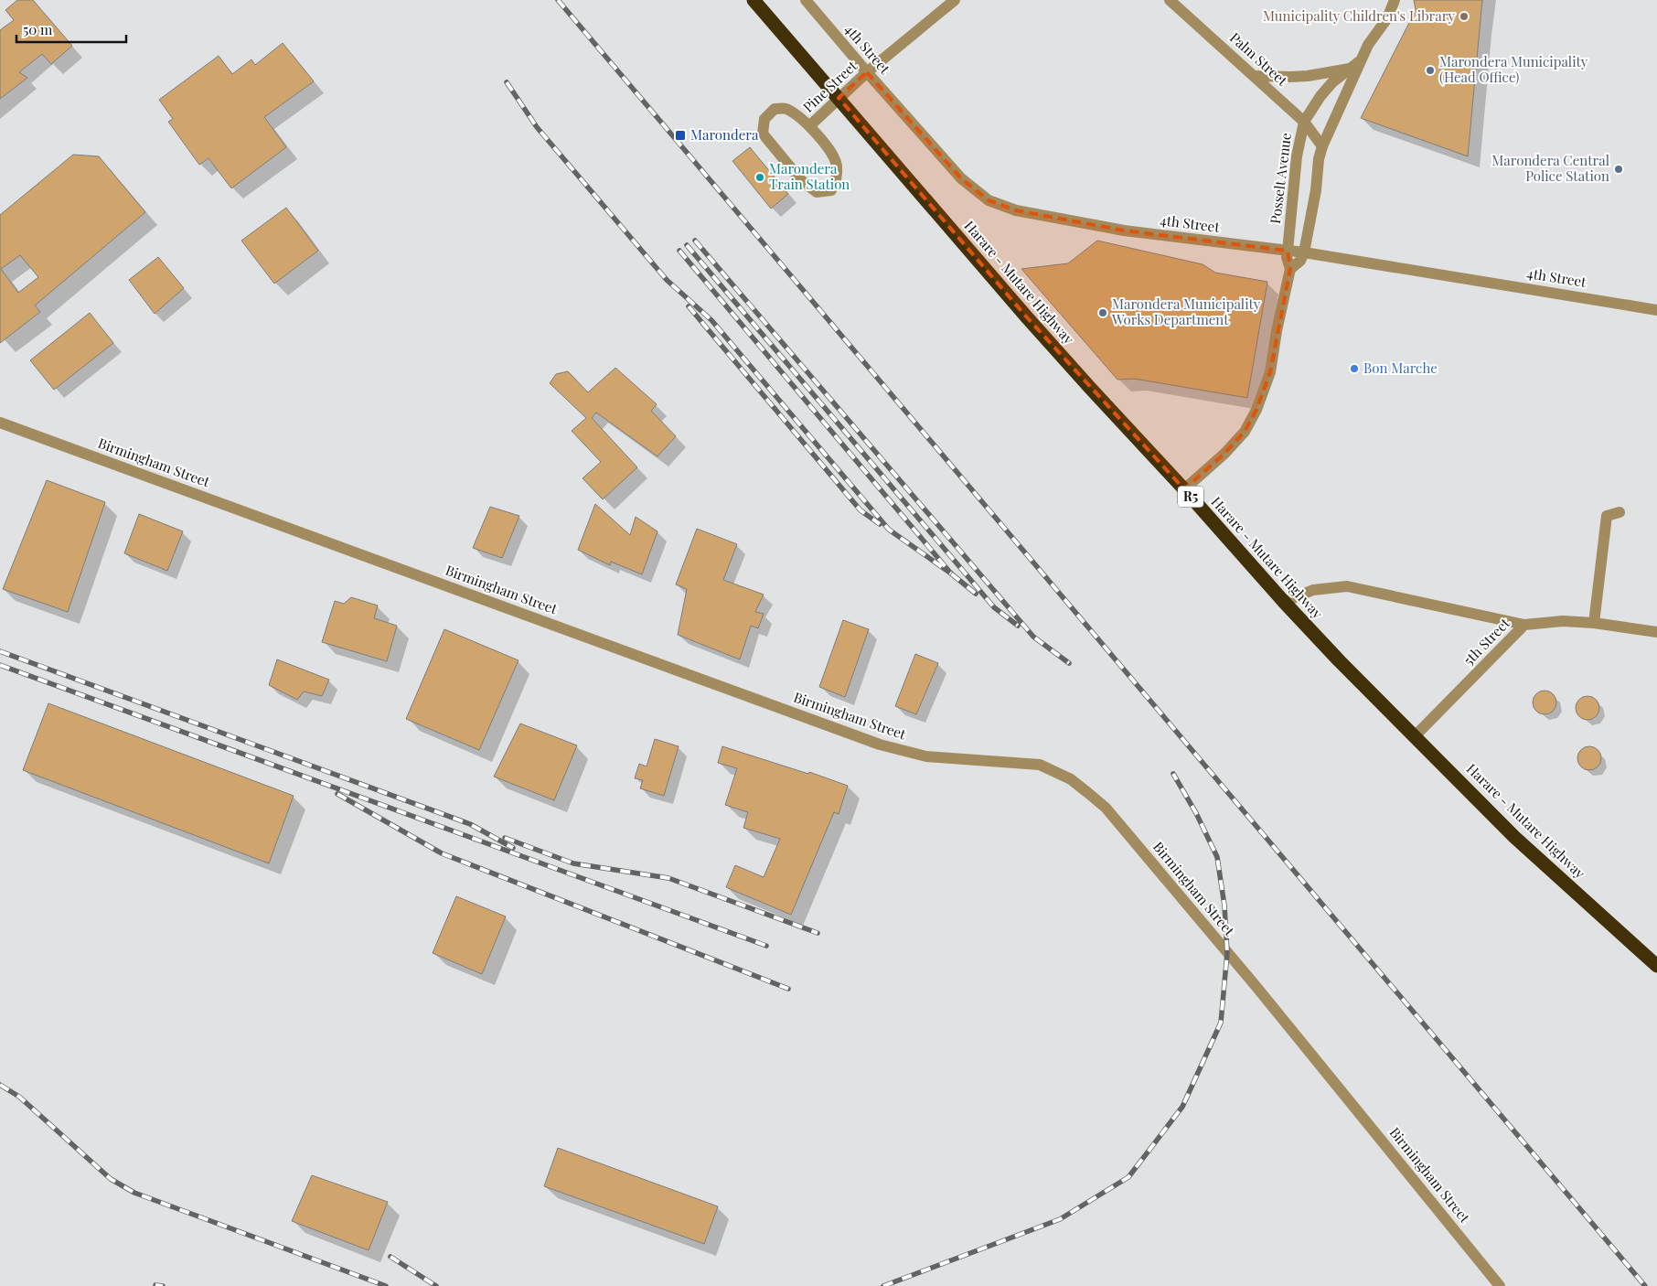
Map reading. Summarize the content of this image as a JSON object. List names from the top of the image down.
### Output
{
  "streets": {
    "highway": ["Harare - Mutare Highway", "R5"],
    "street": [
      "4th Street",
      "Palm Street",
      "Pine Street",
      "Posselt Avenue",
      "Birmingham Street",
      "5th Street"
    ]
  },
  "crossings": [
    ["4th Street", "Pine Street"],
    ["4th Street", "Posselt Avenue"],
    ["Palm Street", "Posselt Avenue"],
    ["Pine Street", "Harare - Mutare Highway"],
    ["Posselt Avenue", "Harare - Mutare Highway"],
    ["Harare - Mutare Highway", "5th Street"]
  ],
  "places": {
    "other": [
      "Municipality Children's Library",
      "Marondera Municipality (Head Office)",
      "Marondera Central Police Station",
      "Marondera Train Station",
      "Marondera Municipality Works Department",
      "Bon Marche"
    ],
    "transit": ["Marondera"]
  },
  "scale_bar": "50 m"
}
